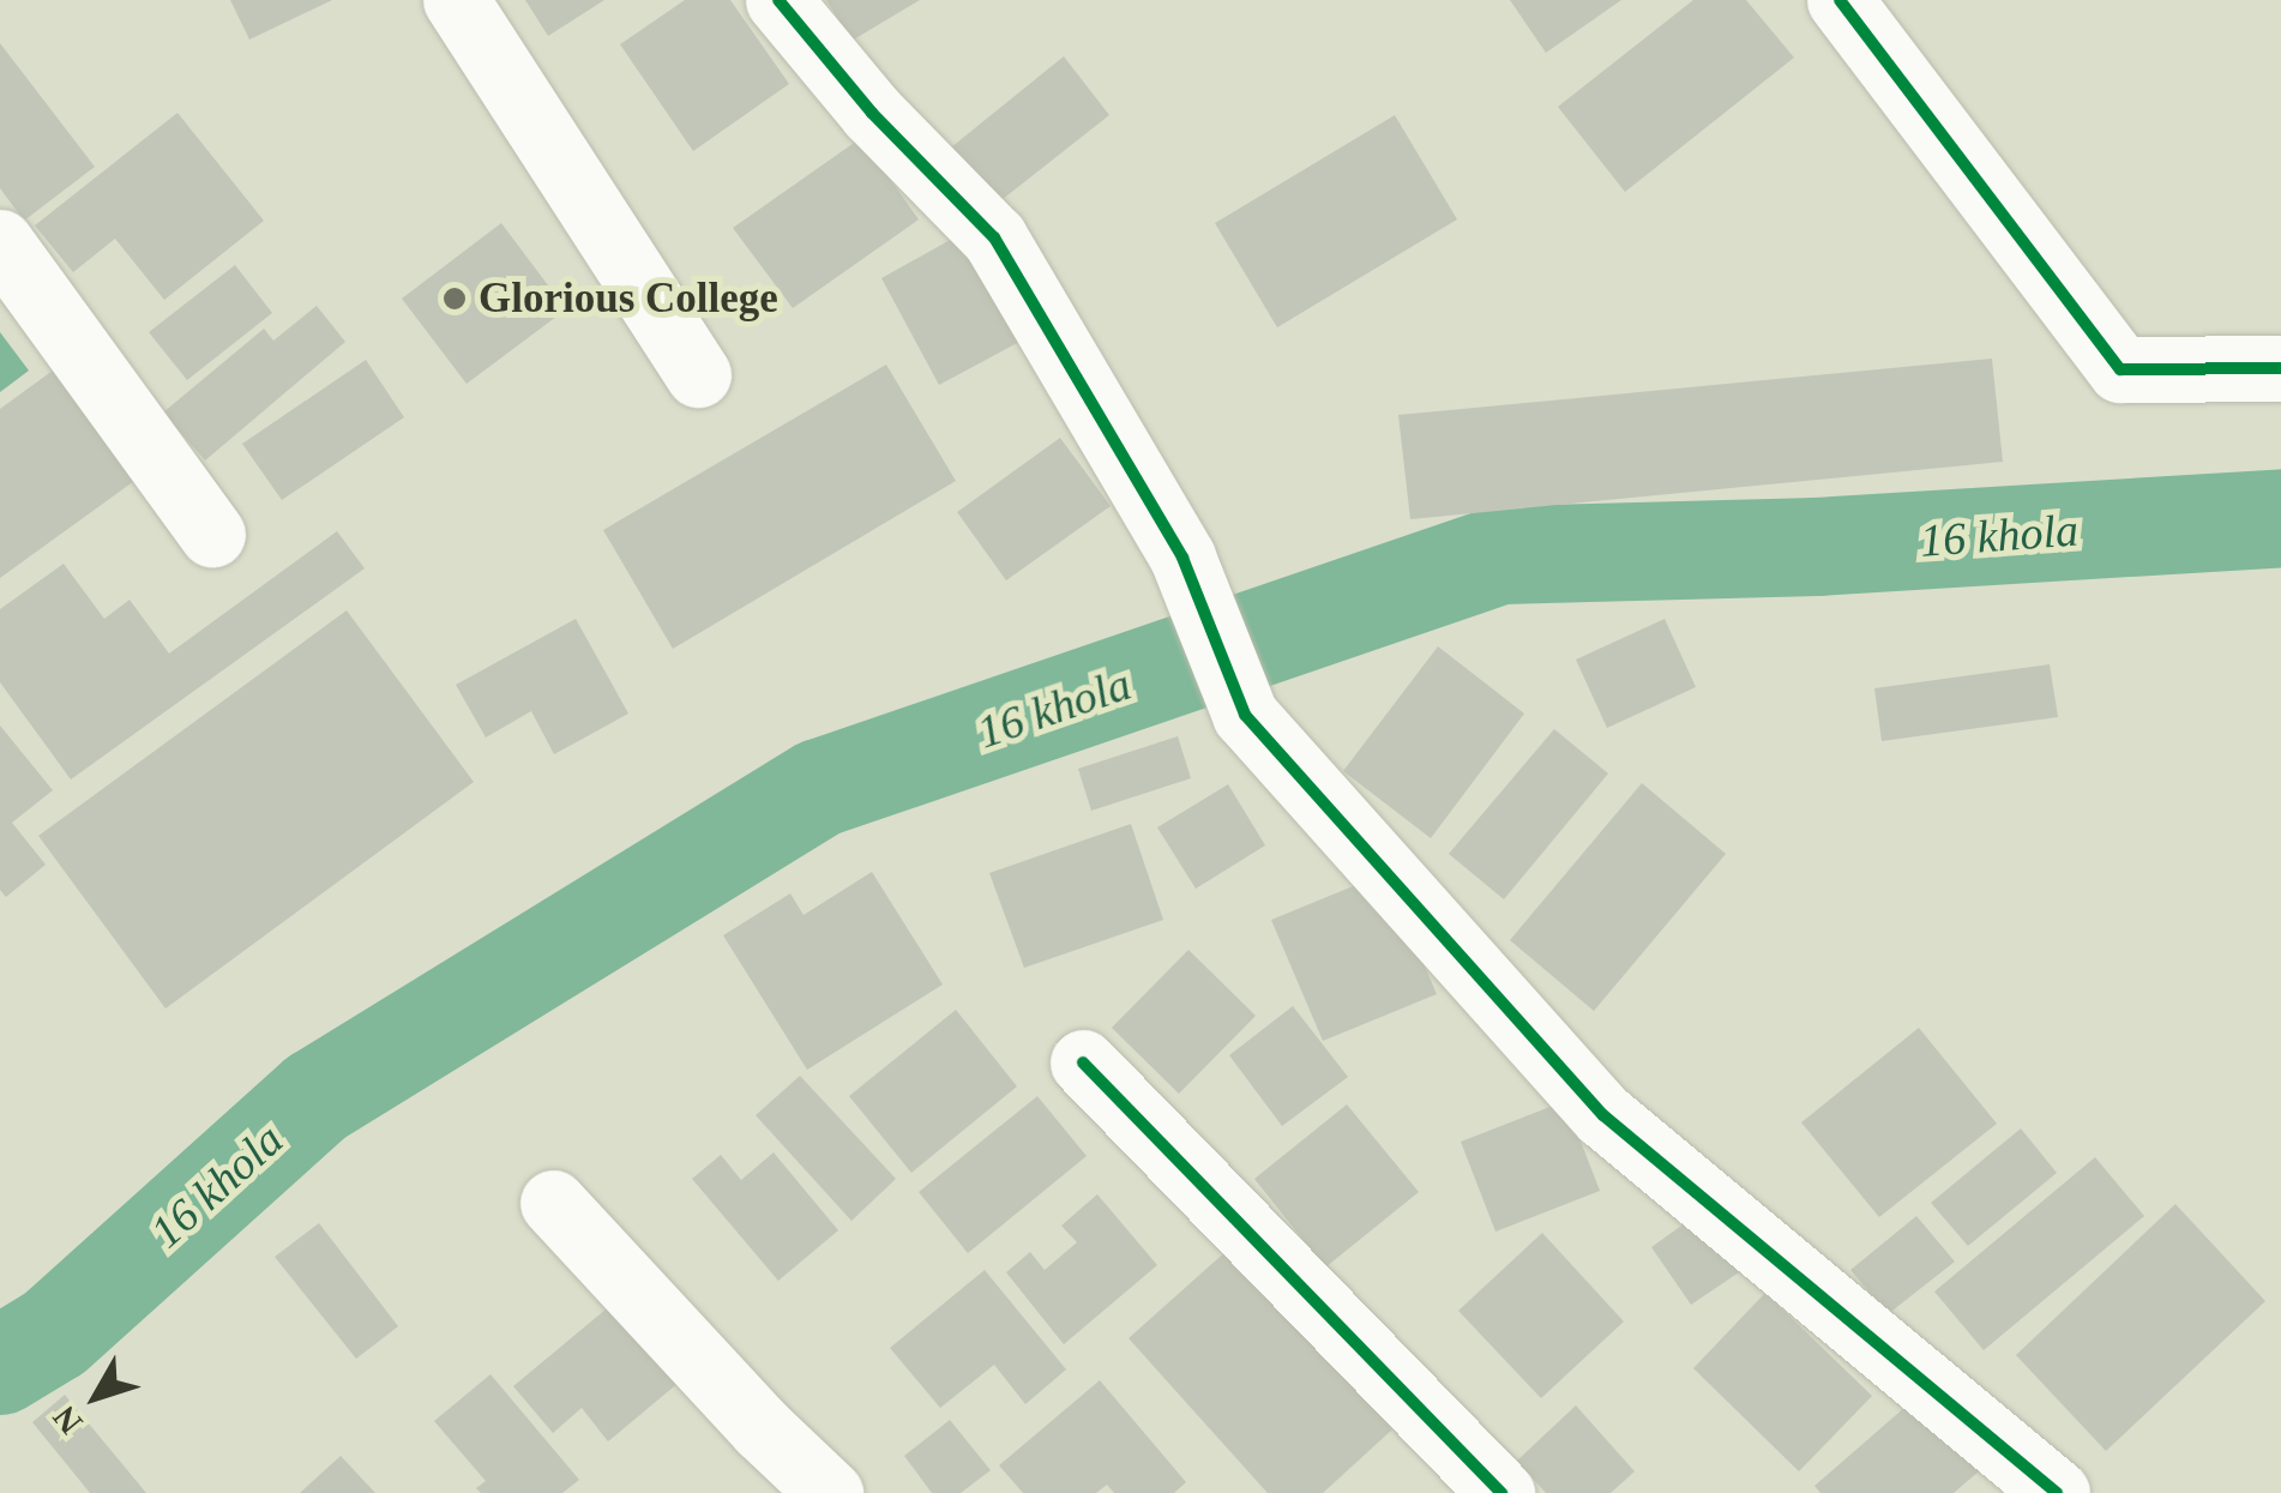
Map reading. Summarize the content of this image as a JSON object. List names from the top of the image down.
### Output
{
  "water": ["16 khola"],
  "places": ["Glorious College"],
  "north": "bottom left"
}
